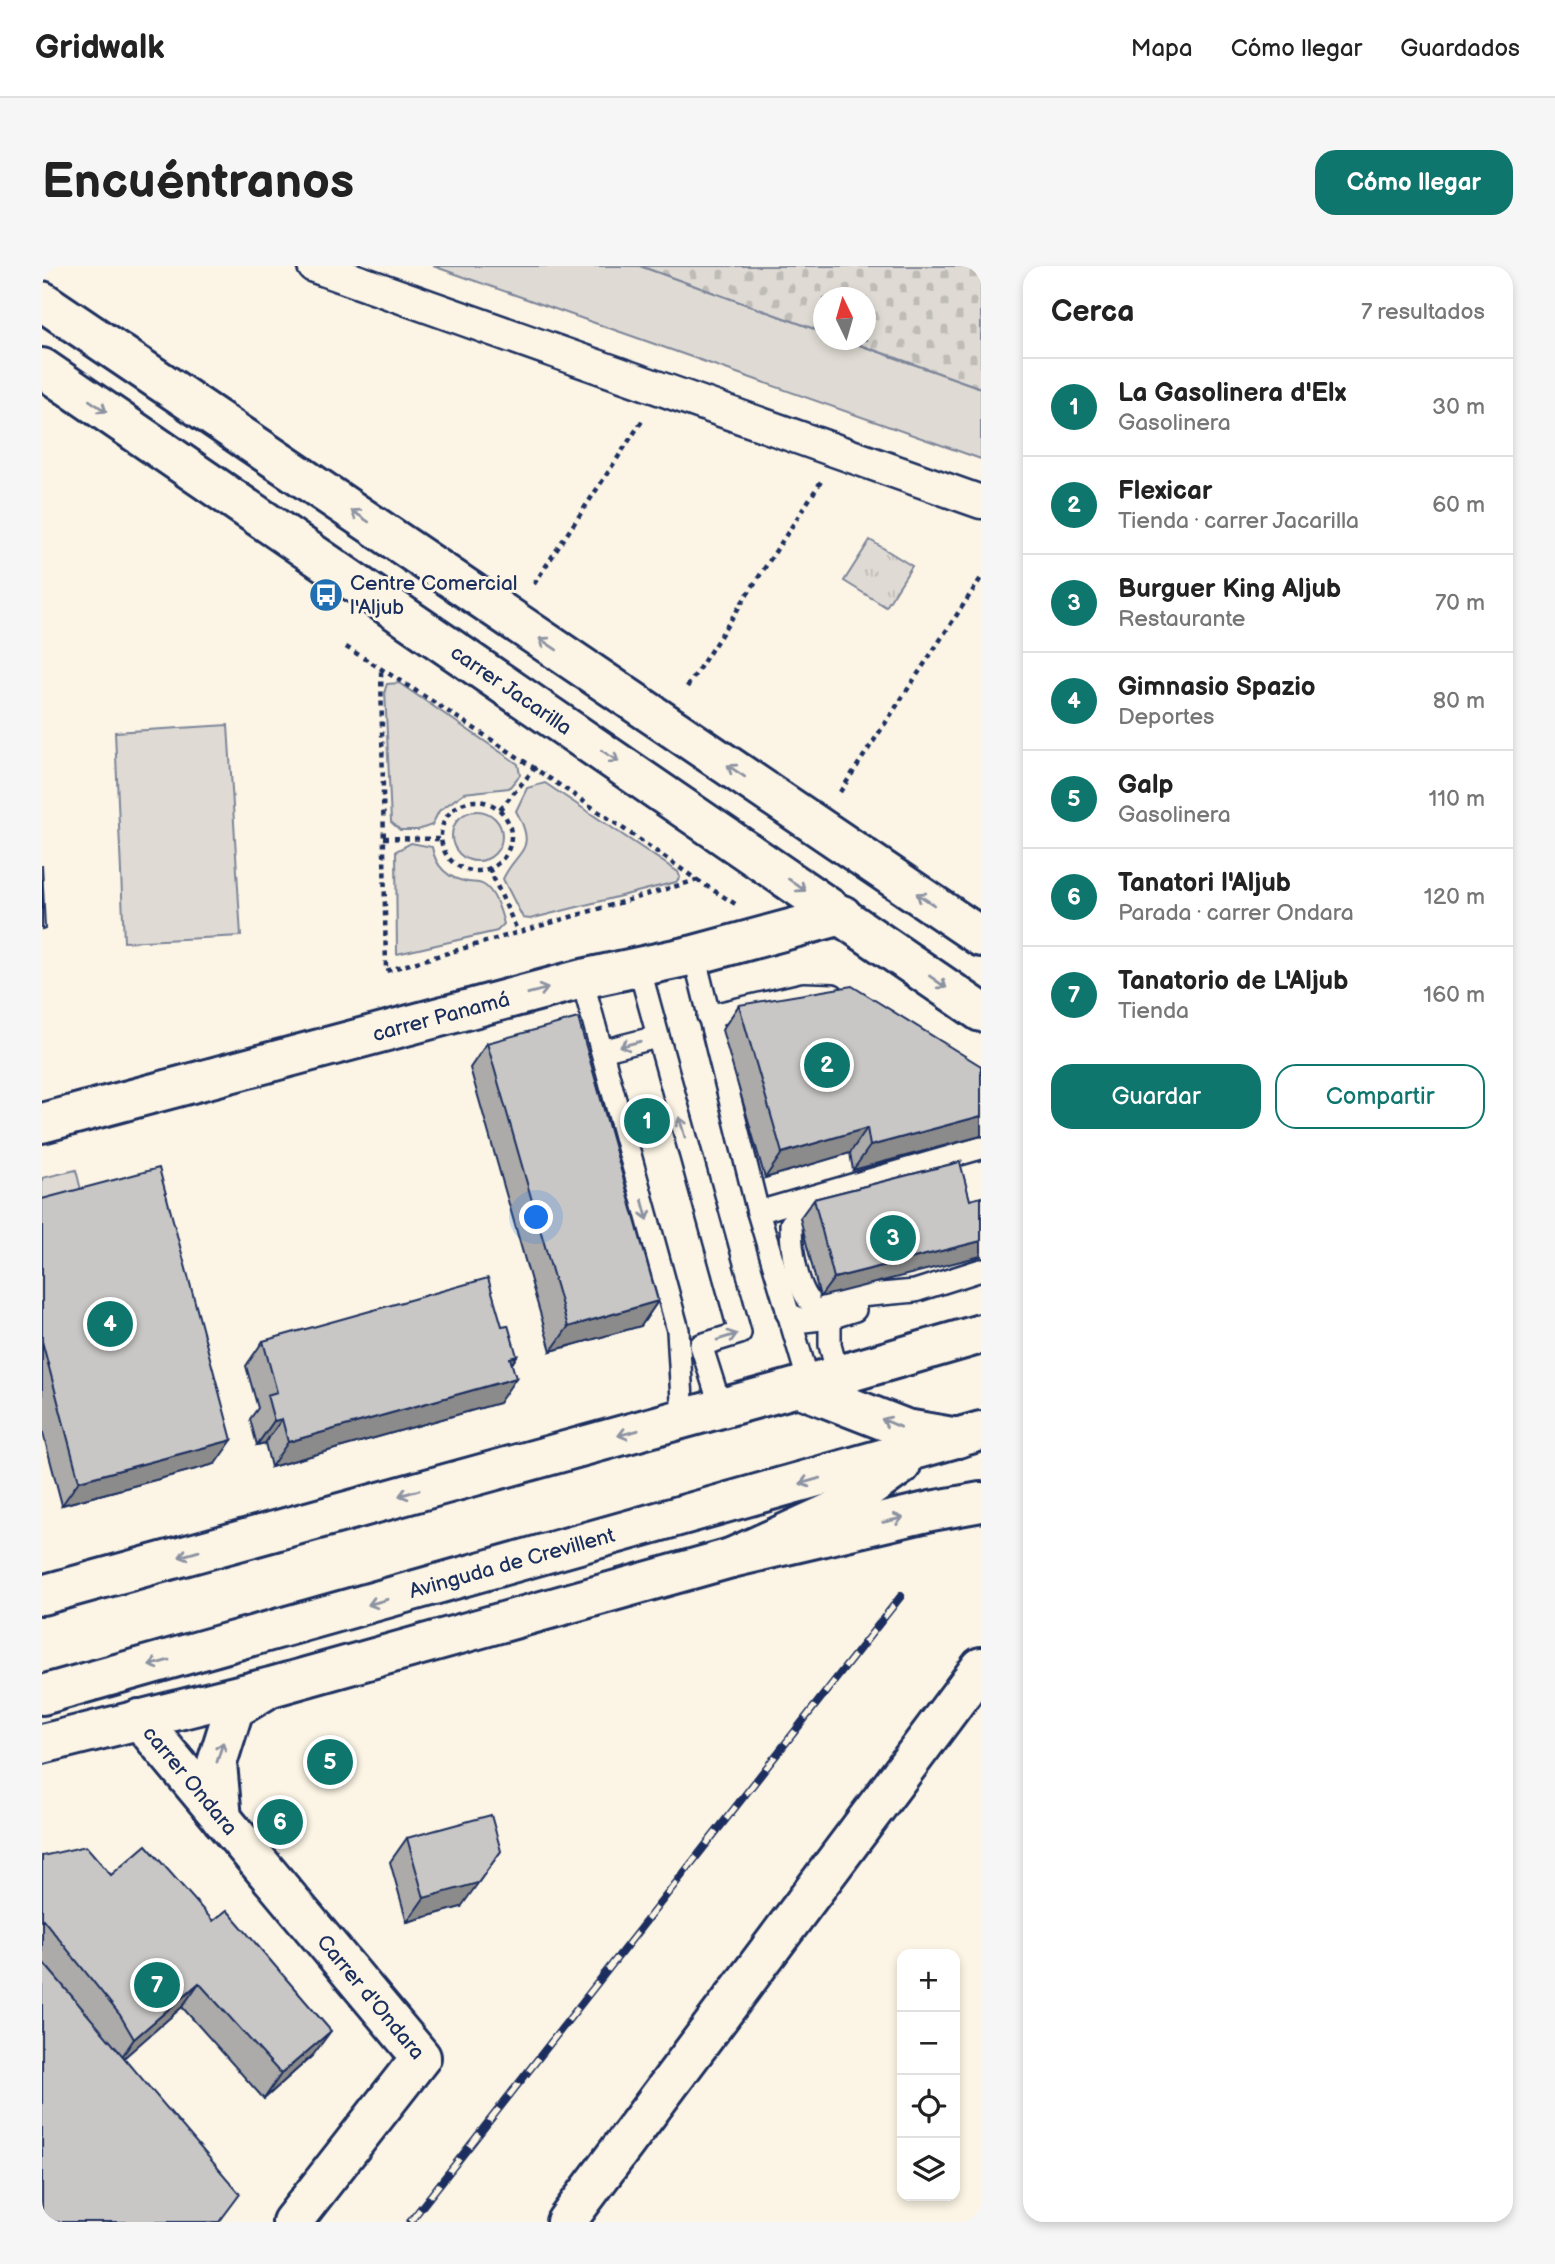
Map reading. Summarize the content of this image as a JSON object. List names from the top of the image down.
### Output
{
  "streets": {
    "main road": [
      "carrer Jacarilla",
      "carrer Panamá",
      "Avinguda de Crevillent",
      "carrer Ondara",
      "Carrer d'Ondara"
    ]
  },
  "crossings": [
    ["carrer Jacarilla", "carrer Panamá"],
    ["Avinguda de Crevillent", "carrer Ondara"],
    ["carrer Ondara", "Carrer d'Ondara"]
  ],
  "one_way": ["carrer Panamá"],
  "places": {
    "bus stop": ["Centre Comercial l'Aljub"]
  },
  "north": "top",
  "page": {
    "header": "Gridwalk",
    "nav": ["Mapa", "Cómo llegar", "Guardados"],
    "buttons": [
      "Cómo llegar",
      ["Guardar", "Compartir"]
    ],
    "title": "Encuéntranos",
    "heading": ["Cerca", "7 resultados"],
    "list": [
      {
        "mark": "1",
        "name": "La Gasolinera d'Elx",
        "note": "Gasolinera",
        "value": "30 m"
      },
      {
        "mark": "2",
        "name": "Flexicar",
        "note": "Tienda · carrer Jacarilla",
        "value": "60 m"
      },
      {
        "mark": "3",
        "name": "Burguer King Aljub",
        "note": "Restaurante",
        "value": "70 m"
      },
      {
        "mark": "4",
        "name": "Gimnasio Spazio",
        "note": "Deportes",
        "value": "80 m"
      },
      {
        "mark": "5",
        "name": "Galp",
        "note": "Gasolinera",
        "value": "110 m"
      },
      {
        "mark": "6",
        "name": "Tanatori l'Aljub",
        "note": "Parada · carrer Ondara",
        "value": "120 m"
      },
      {
        "mark": "7",
        "name": "Tanatorio de L'Aljub",
        "note": "Tienda",
        "value": "160 m"
      }
    ],
    "pins": [
      "2",
      "1",
      "3",
      "4",
      "5",
      "6",
      "7"
    ],
    "map_buttons": ["+", "−"]
  }
}
